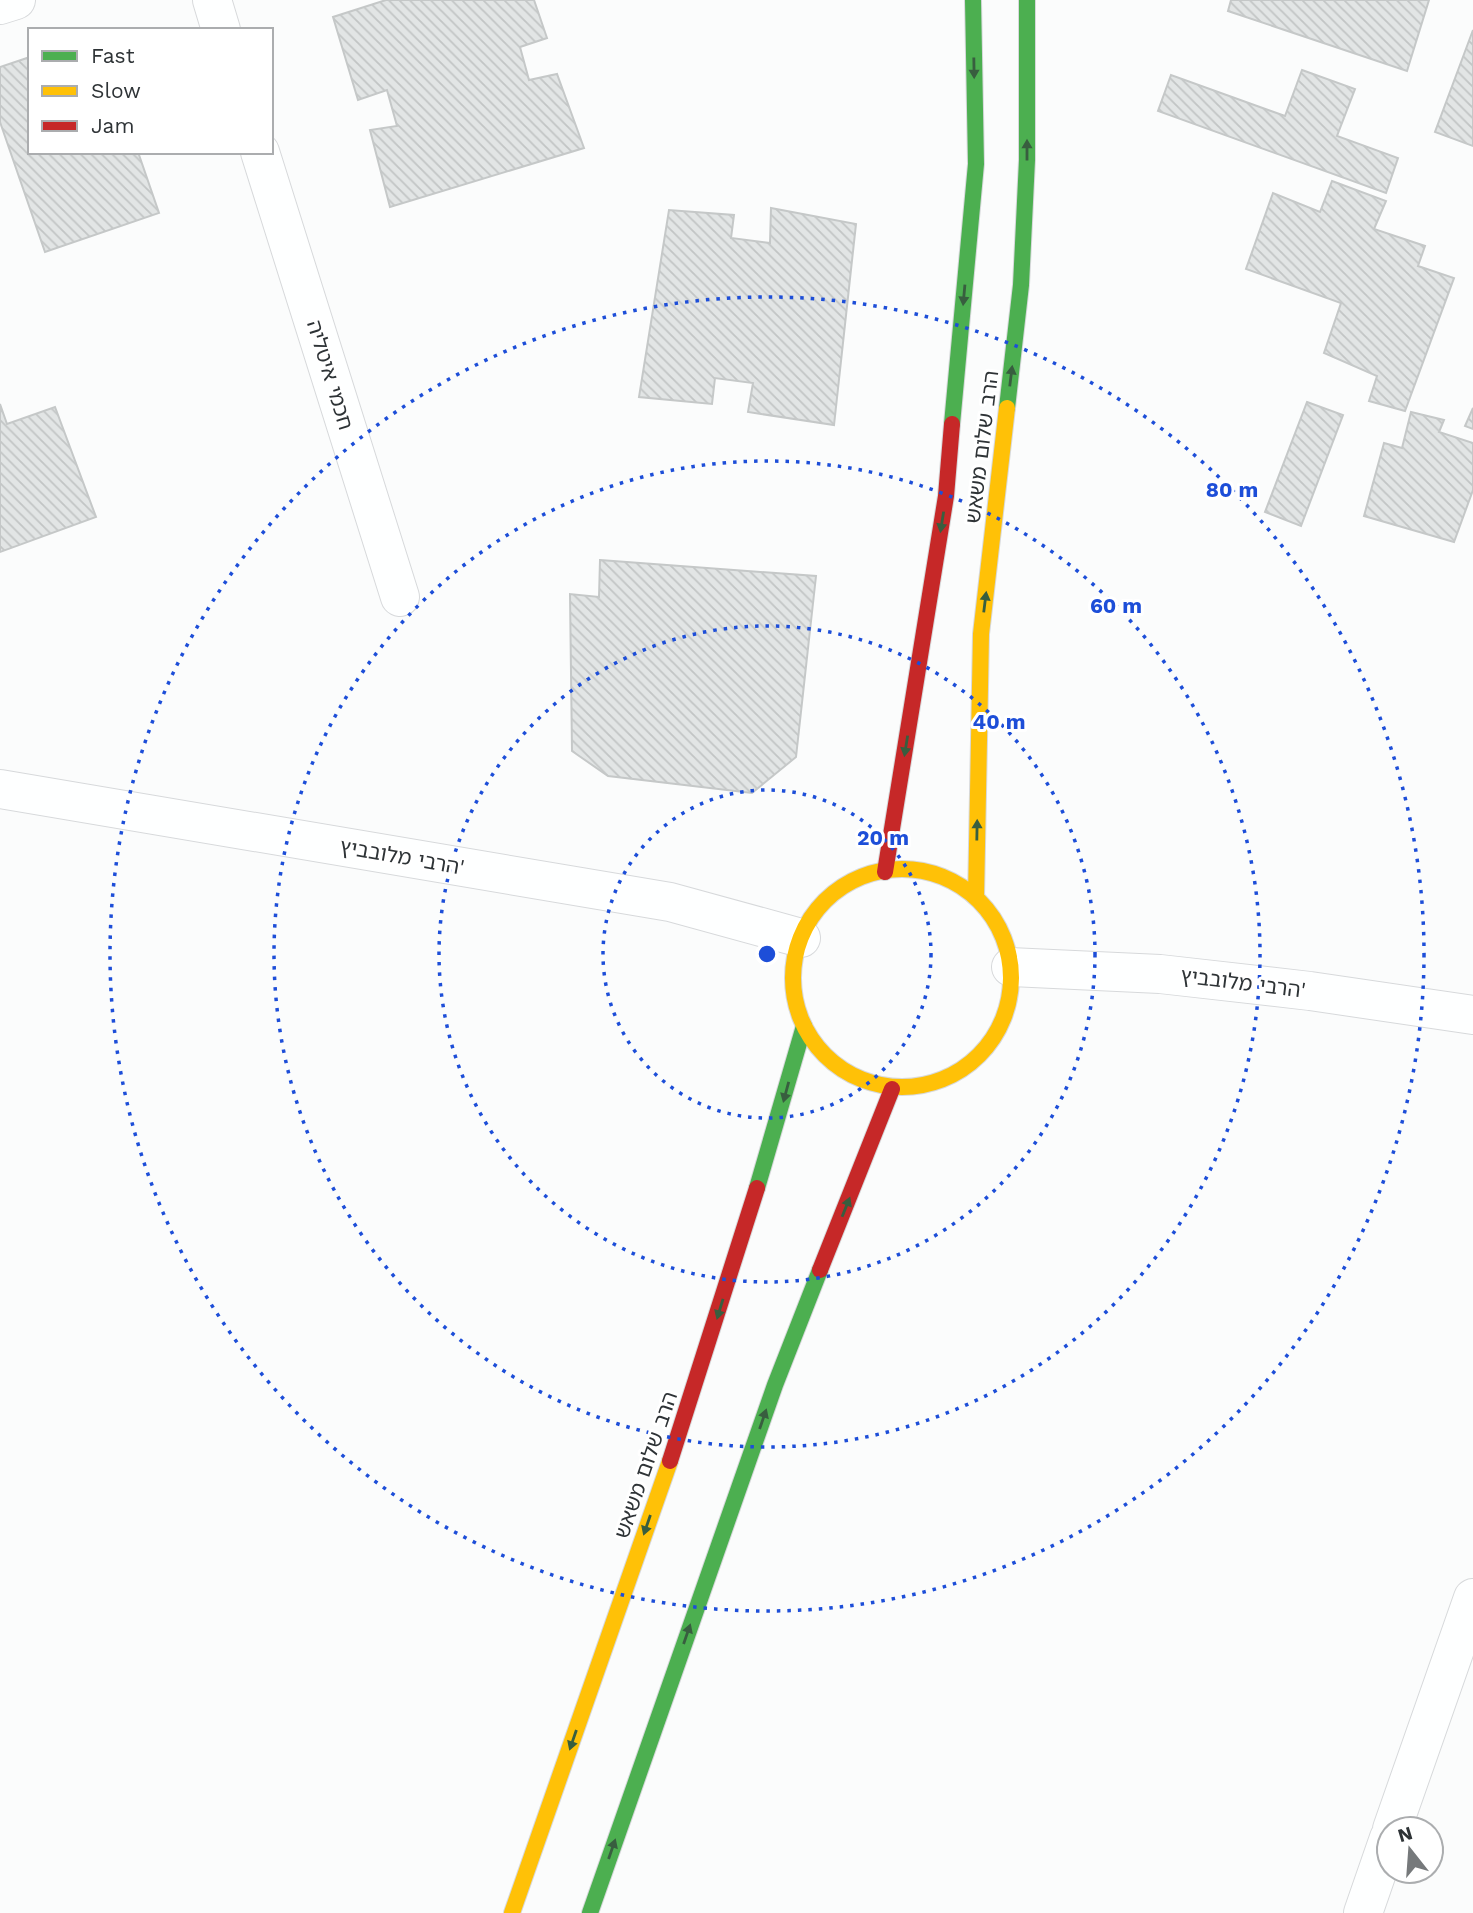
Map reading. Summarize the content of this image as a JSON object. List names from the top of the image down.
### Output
{
  "streets": {
    "street": ["חכמי איטליה", "הרב שלום משאש", "הרבי מלובביץ'"]
  },
  "crossings": [
    ["הרב שלום משאש", "הרבי מלובביץ'"]
  ],
  "legend": ["Fast", "Slow", "Jam"],
  "north": "top",
  "rings": [
    "80 m",
    "60 m",
    "40 m",
    "20 m"
  ]
}
